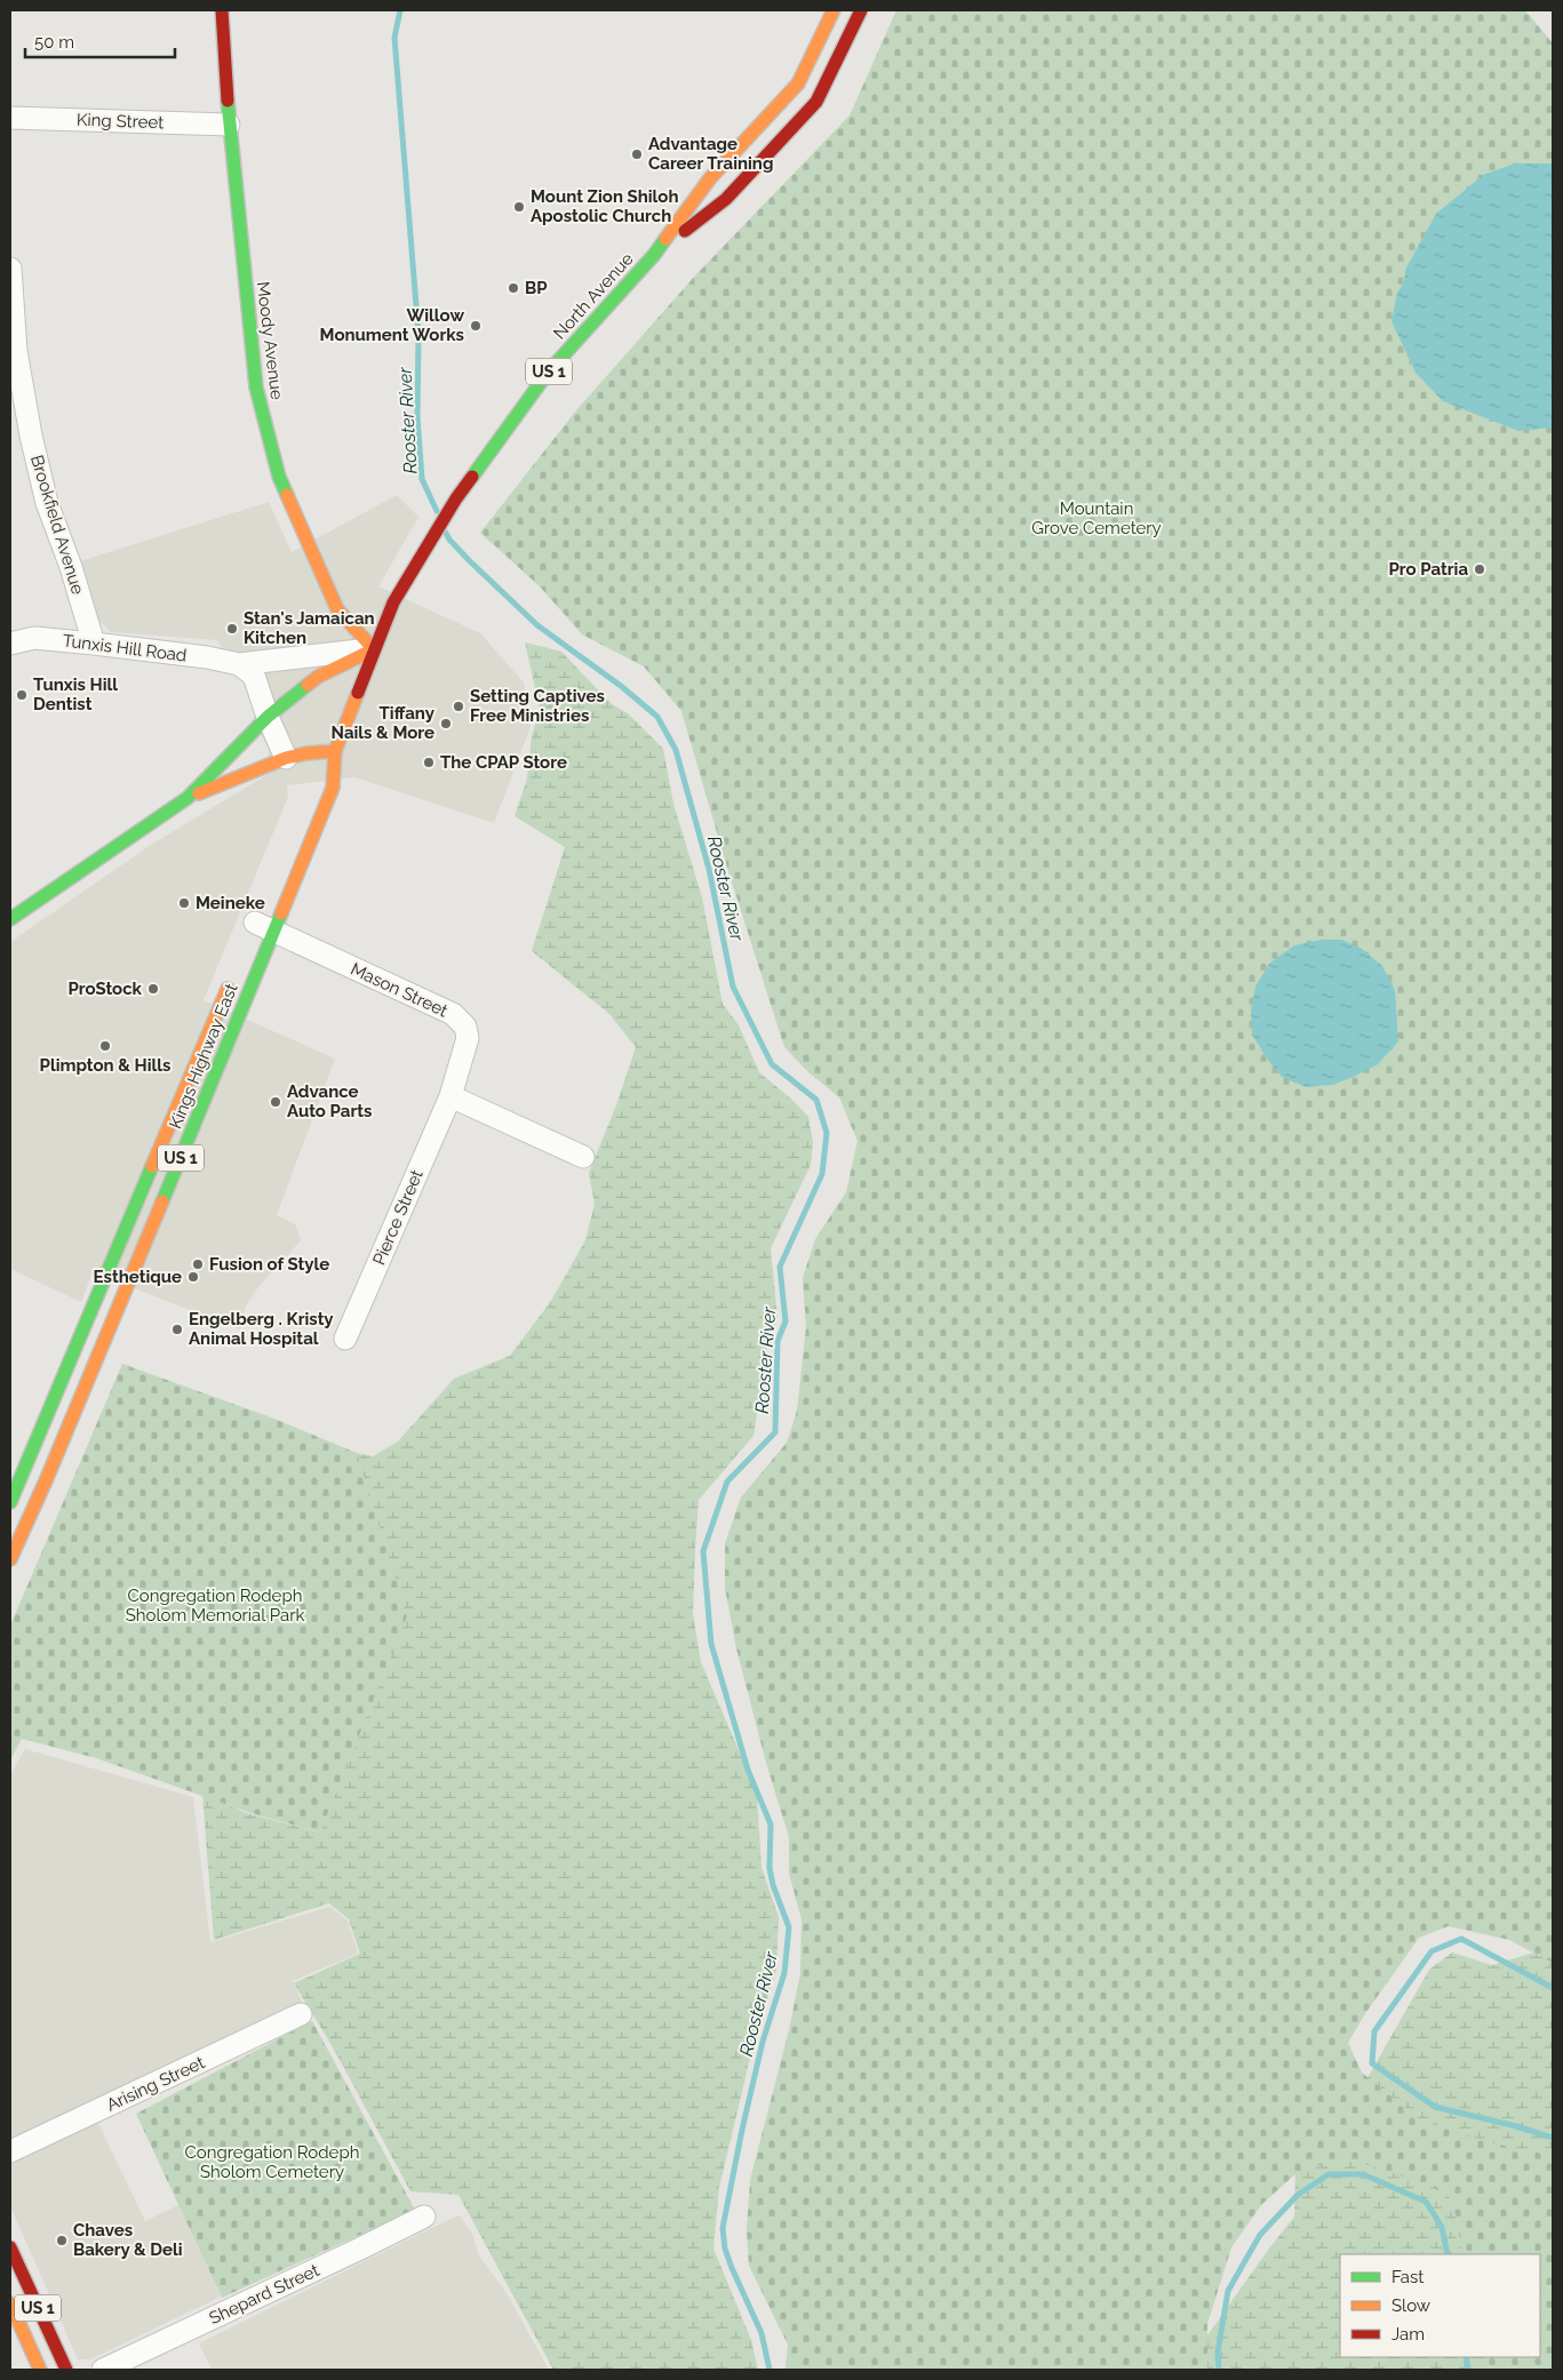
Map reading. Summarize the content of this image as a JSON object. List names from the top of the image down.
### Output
{
  "streets": {
    "main road": [
      "North Avenue",
      "Moody Avenue",
      "US 1",
      "Kings Highway East"
    ],
    "street": [
      "King Street",
      "Brookfield Avenue",
      "Tunxis Hill Road",
      "Mason Street",
      "Pierce Street",
      "Arising Street",
      "Shepard Street"
    ]
  },
  "crossings": [
    ["King Street", "Moody Avenue"],
    ["North Avenue", "Kings Highway East"],
    ["Moody Avenue", "Tunxis Hill Road"],
    ["Moody Avenue", "Kings Highway East"],
    ["Brookfield Avenue", "Tunxis Hill Road"],
    ["Tunxis Hill Road", "Kings Highway East"],
    ["Mason Street", "Kings Highway East"],
    ["Mason Street", "Pierce Street"]
  ],
  "water": ["Rooster River"],
  "parks": ["Mountain Grove Cemetery", "Congregation Rodeph Sholom Memorial Park", "Congregation Rodeph Sholom Cemetery"],
  "places": [
    "Advantage Career Training",
    "Mount Zion Shiloh Apostolic Church",
    "BP",
    "Willow Monument Works",
    "Pro Patria",
    "Stan's Jamaican Kitchen",
    "Tunxis Hill Dentist",
    "Setting Captives Free Ministries",
    "Tiffany Nails & More",
    "The CPAP Store",
    "Meineke",
    "ProStock",
    "Plimpton & Hills",
    "Advance Auto Parts",
    "Fusion of Style",
    "Esthetique",
    "Engelberg . Kristy Animal Hospital",
    "Chaves Bakery & Deli"
  ],
  "legend": ["Fast", "Slow", "Jam"],
  "scale_bar": "50 m"
}
